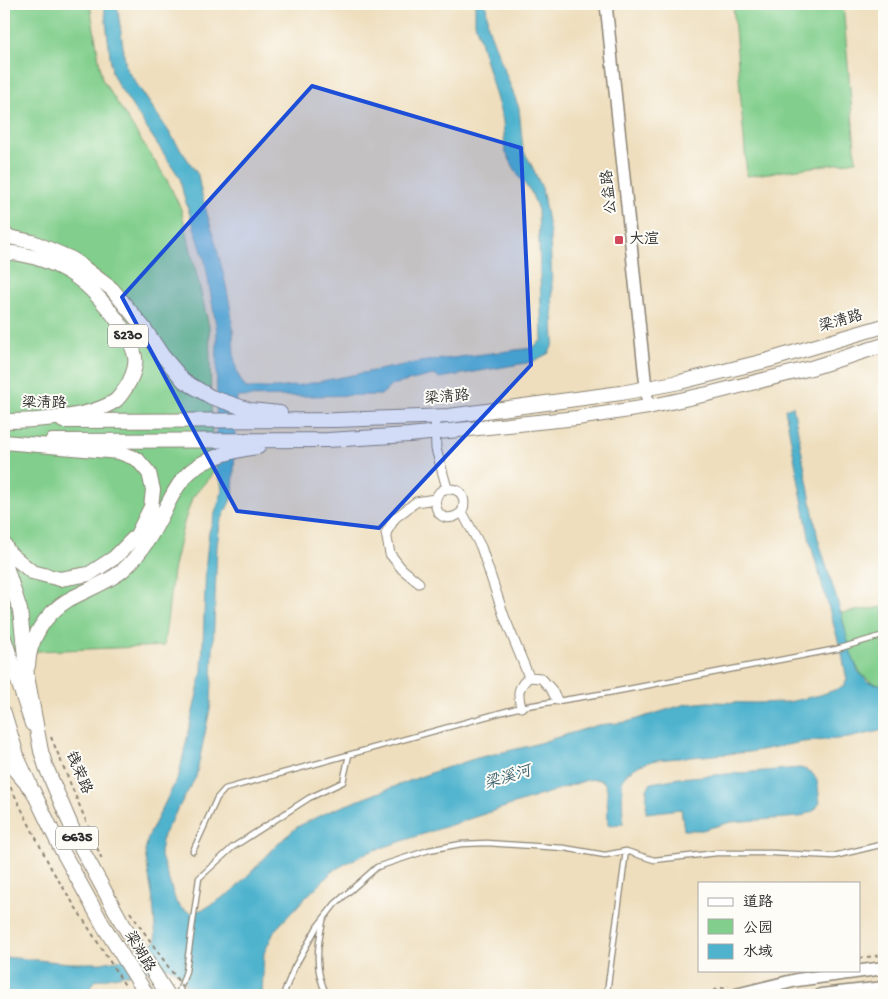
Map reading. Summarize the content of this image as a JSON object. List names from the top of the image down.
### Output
{
  "streets": {
    "main road": [
      "梁清路",
      "S230",
      "G635",
      "梁湖路"
    ],
    "street": ["公益路"],
    "path": ["钱荣路"]
  },
  "crossings": [
    ["公益路", "梁清路"],
    ["梁清路", "S230"]
  ],
  "water": ["梁溪河"],
  "places": {
    "transit": ["大渲"]
  },
  "legend": ["道路", "公园", "水域"]
}
